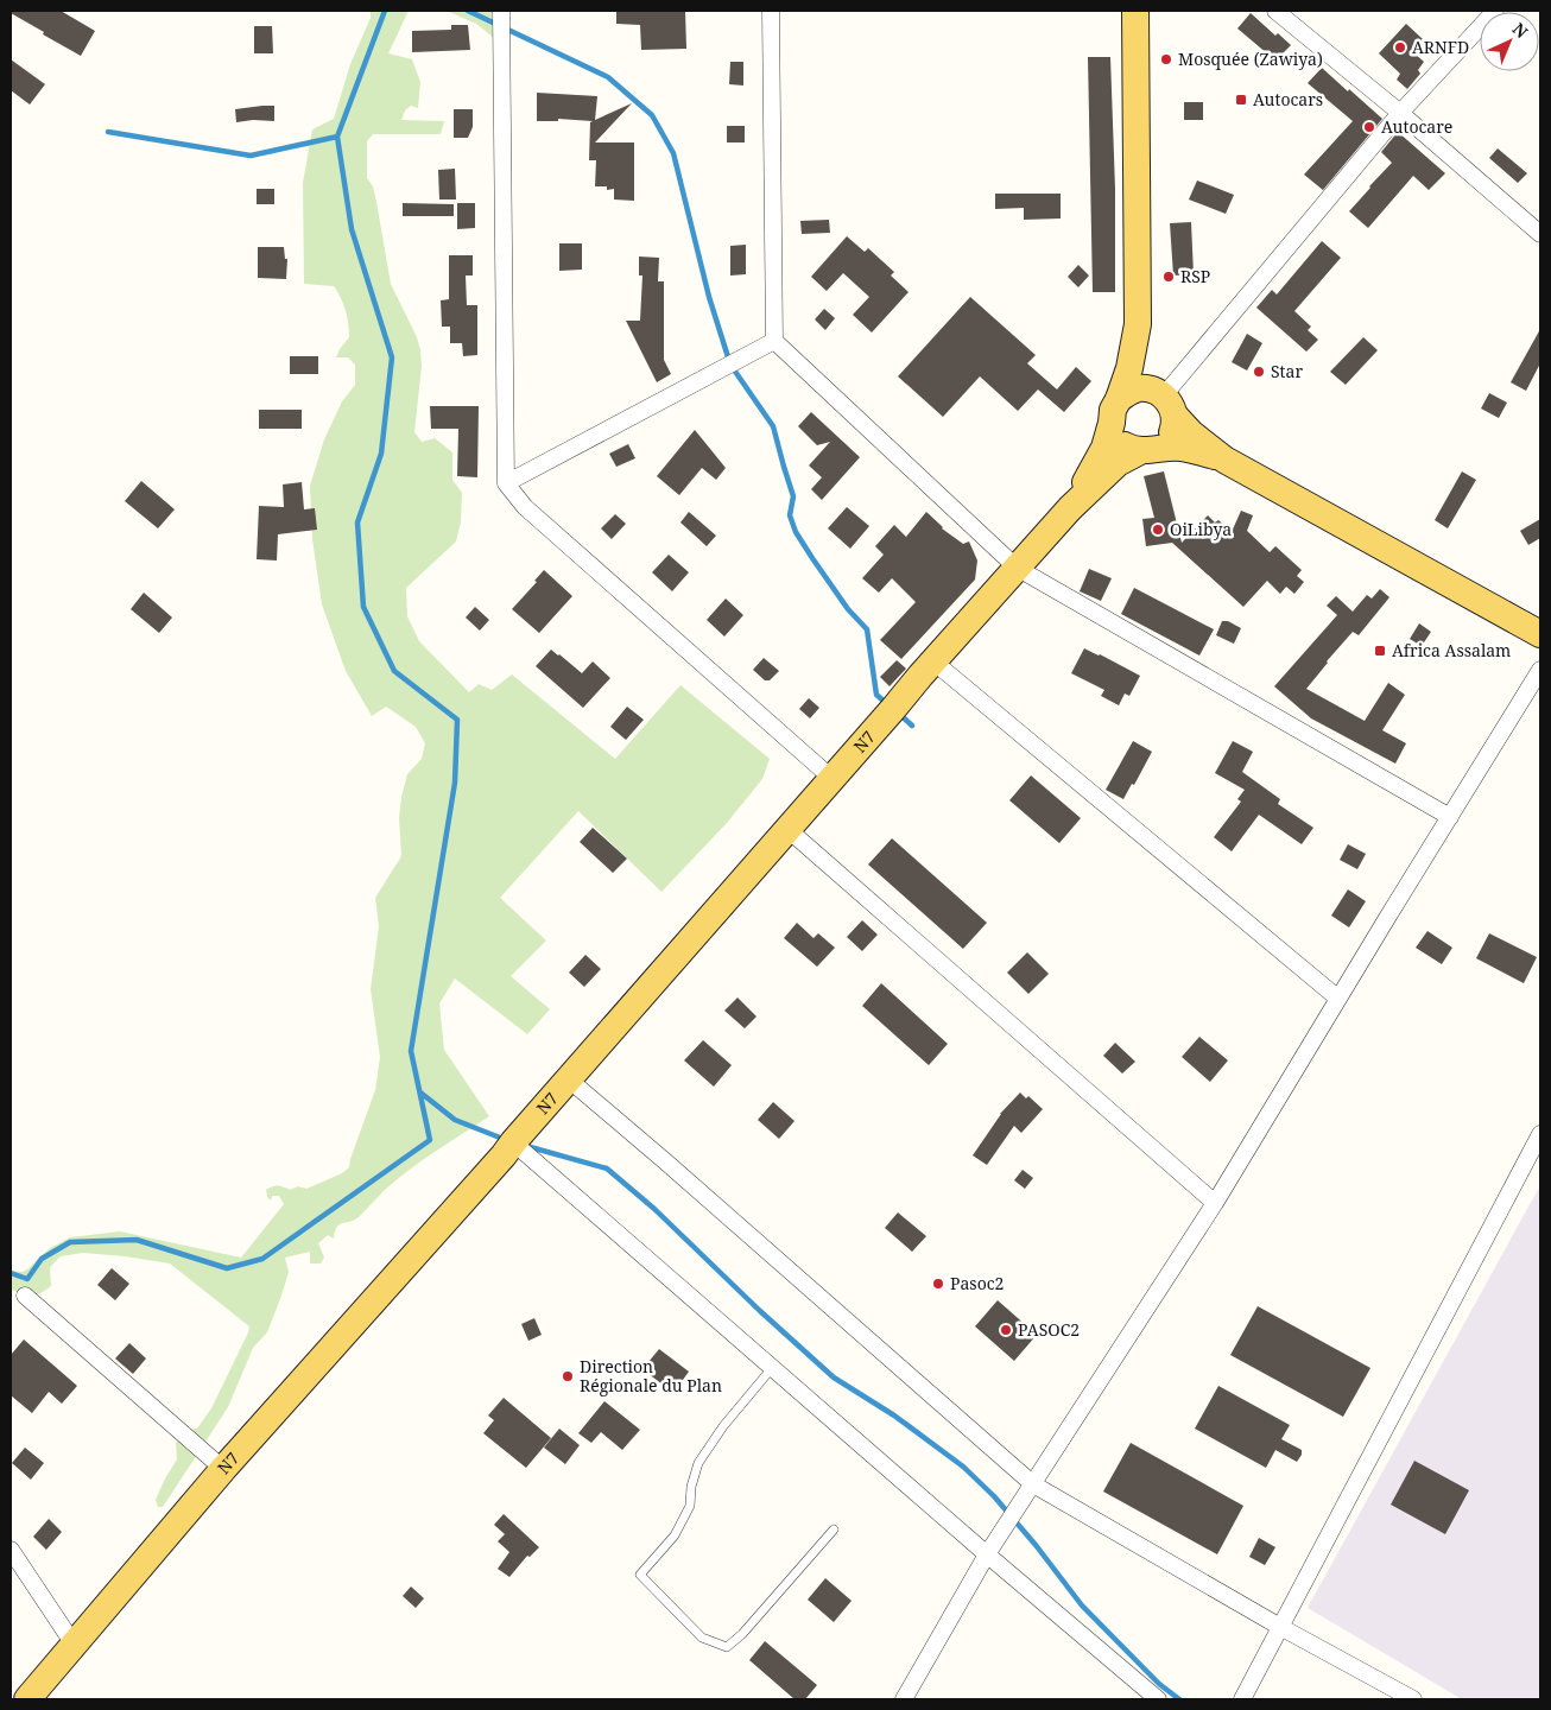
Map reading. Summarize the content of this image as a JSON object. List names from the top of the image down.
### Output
{
  "streets": {
    "main road": ["N7"]
  },
  "places": {
    "other": [
      "ARNFD",
      "Mosquée (Zawiya)",
      "Autocare",
      "RSP",
      "Star",
      "OiLibya",
      "Pasoc2",
      "PASOC2",
      "Direction Régionale du Plan"
    ],
    "transit": ["Autocars", "Africa Assalam"]
  },
  "north": "top right"
}
